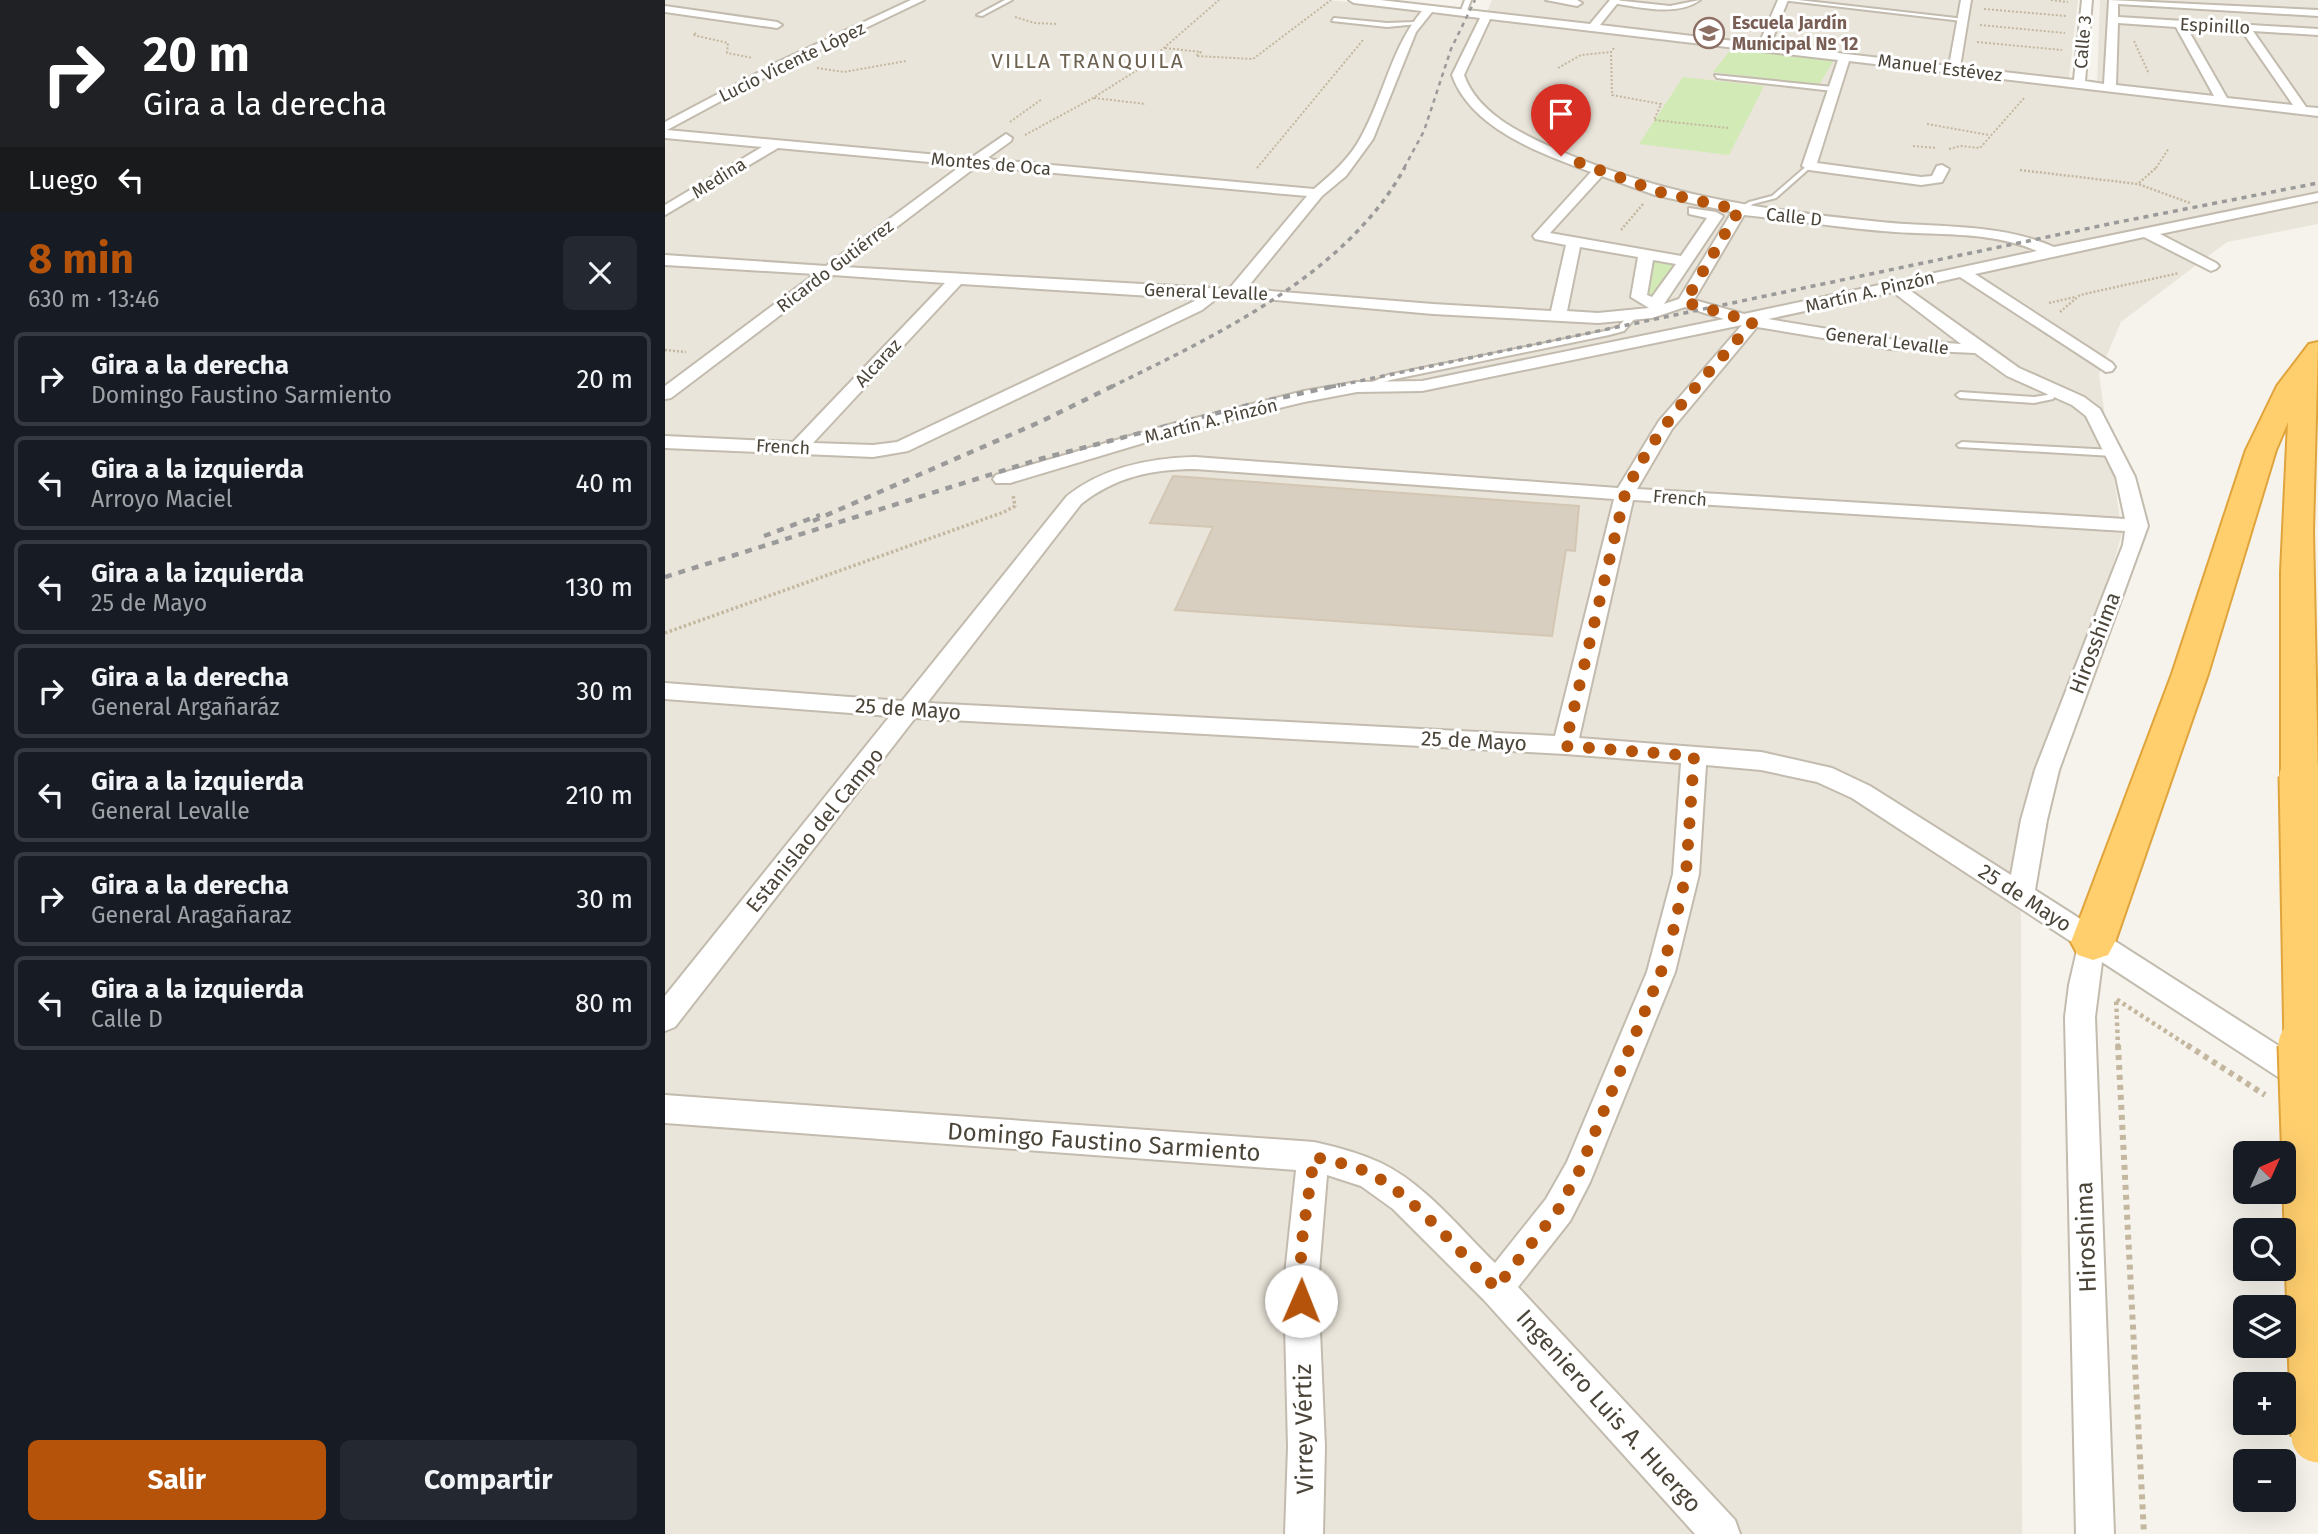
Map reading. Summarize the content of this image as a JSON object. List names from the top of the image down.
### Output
{
  "streets": {
    "street": [
      "Espinillo",
      "Calle 3",
      "Lucio Vicente López",
      "Manuel Estévez",
      "Montes de Oca",
      "Medina",
      "Calle D",
      "Ricardo Gutiérrez",
      "General Levalle",
      "Martín A. Pinzón",
      "Alcaraz",
      "M.artín A. Pinzón",
      "French",
      "Hirosshima",
      "25 de Mayo",
      "Estanislao del Campo",
      "Domingo Faustino Sarmiento",
      "Hiroshima",
      "Ingeniero Luis A. Huergo",
      "Virrey Vértiz"
    ]
  },
  "crossings": [
    ["Calle 3", "Manuel Estévez"],
    ["Manuel Estévez", "Calle D"],
    ["Montes de Oca", "Medina"],
    ["Montes de Oca", "Ricardo Gutiérrez"],
    ["Calle D", "Martín A. Pinzón"],
    ["Ricardo Gutiérrez", "General Levalle"],
    ["General Levalle", "Martín A. Pinzón"],
    ["General Levalle", "Alcaraz"],
    ["General Levalle", "French"],
    ["Martín A. Pinzón", "M.artín A. Pinzón"],
    ["Alcaraz", "French"],
    ["French", "Hirosshima"],
    ["French", "Estanislao del Campo"],
    ["Hirosshima", "25 de Mayo"],
    ["25 de Mayo", "Estanislao del Campo"],
    ["25 de Mayo", "Hiroshima"],
    ["Domingo Faustino Sarmiento", "Ingeniero Luis A. Huergo"],
    ["Domingo Faustino Sarmiento", "Virrey Vértiz"]
  ],
  "districts": ["VILLA TRANQUILA"],
  "places": {
    "school or university": ["Escuela Jardín Municipal Nº 12"]
  },
  "north": "top right",
  "page": {
    "turn": ["20 m", "Gira a la derecha"],
    "then": "Luego",
    "heading": ["8 min", "630 m · 13:46"],
    "list": [
      {
        "name": "Gira a la derecha",
        "note": "Domingo Faustino Sarmiento",
        "value": "20 m"
      },
      {
        "name": "Gira a la izquierda",
        "note": "Arroyo Maciel",
        "value": "40 m"
      },
      {
        "name": "Gira a la izquierda",
        "note": "25 de Mayo",
        "value": "130 m"
      },
      {
        "name": "Gira a la derecha",
        "note": "General Argañaráz",
        "value": "30 m"
      },
      {
        "name": "Gira a la izquierda",
        "note": "General Levalle",
        "value": "210 m"
      },
      {
        "name": "Gira a la derecha",
        "note": "General Aragañaraz",
        "value": "30 m"
      },
      {
        "name": "Gira a la izquierda",
        "note": "Calle D",
        "value": "80 m"
      }
    ],
    "map_buttons": ["+", "−"],
    "buttons": ["Salir", "Compartir"]
  }
}
